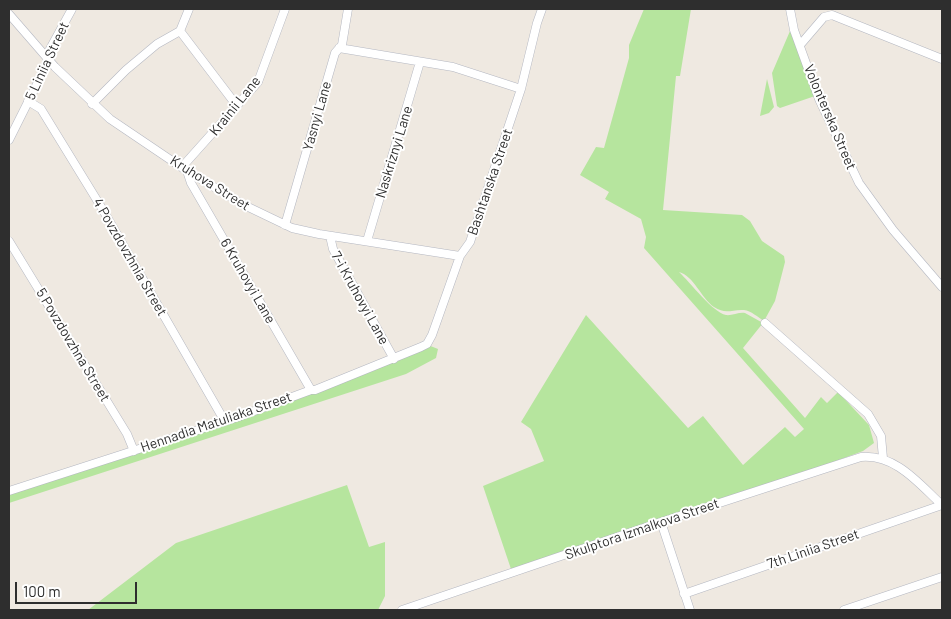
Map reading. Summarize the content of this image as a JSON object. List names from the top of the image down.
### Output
{
  "streets": {
    "street": [
      "5 Liniia Street",
      "Krainii Lane",
      "Yasnyi Lane",
      "Volonterska Street",
      "Naskriznyi Lane",
      "Bashtanska Street",
      "Kruhova Street",
      "4 Povzdovzhnia Street",
      "6 Kruhovyi Lane",
      "7-i Kruhovyi Lane",
      "5 Povzdovzhna Street",
      "Hennadia Matuliaka Street",
      "Skulptora Izmalkova Street",
      "7th Liniia Street"
    ]
  },
  "crossings": [
    ["5 Liniia Street", "Kruhova Street"],
    ["5 Liniia Street", "4 Povzdovzhnia Street"],
    ["Krainii Lane", "Kruhova Street"],
    ["Krainii Lane", "6 Kruhovyi Lane"],
    ["Yasnyi Lane", "Kruhova Street"],
    ["Naskriznyi Lane", "Kruhova Street"],
    ["Bashtanska Street", "Kruhova Street"],
    ["Bashtanska Street", "Hennadia Matuliaka Street"],
    ["Kruhova Street", "6 Kruhovyi Lane"],
    ["Kruhova Street", "7-i Kruhovyi Lane"],
    ["4 Povzdovzhnia Street", "Hennadia Matuliaka Street"],
    ["6 Kruhovyi Lane", "Hennadia Matuliaka Street"],
    ["7-i Kruhovyi Lane", "Hennadia Matuliaka Street"],
    ["5 Povzdovzhna Street", "Hennadia Matuliaka Street"]
  ],
  "scale_bar": "100 m"
}
